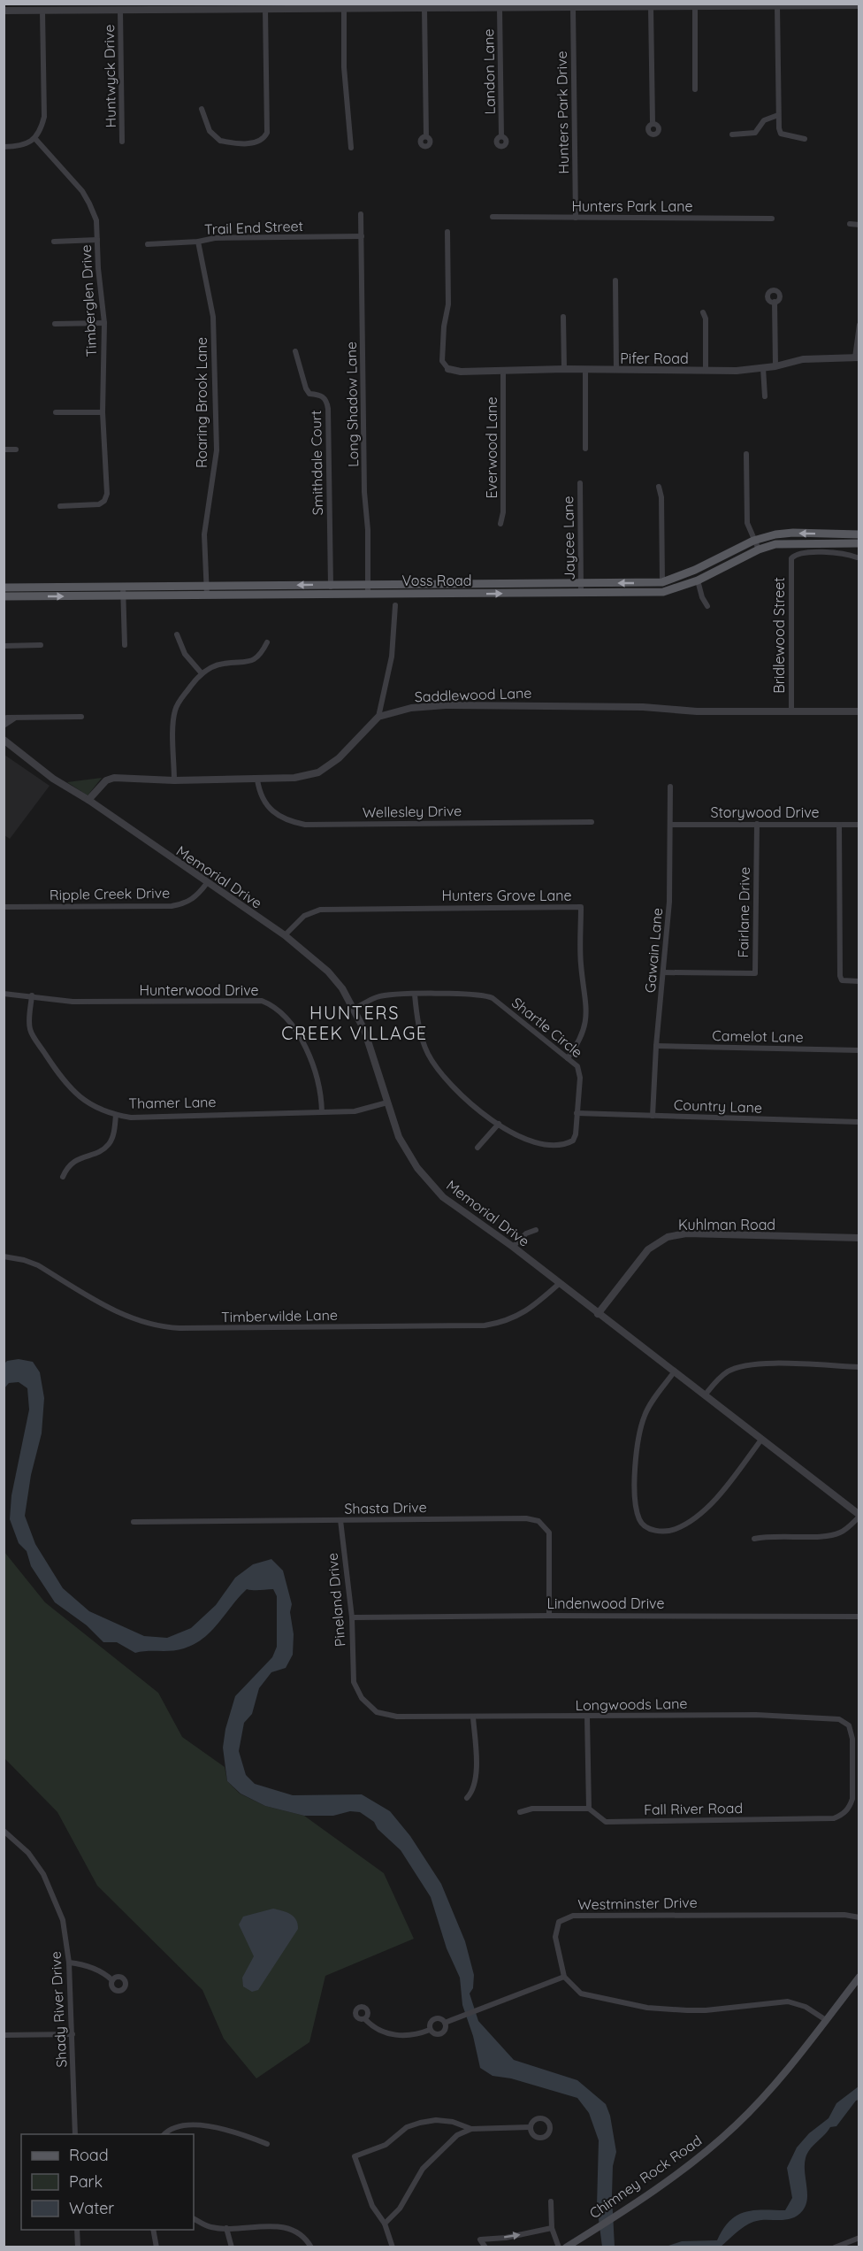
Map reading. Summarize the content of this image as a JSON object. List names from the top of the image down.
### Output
{
  "streets": {
    "main road": ["Voss Road", "Chimney Rock Road"],
    "street": [
      "Landon Lane",
      "Huntwyck Drive",
      "Hunters Park Drive",
      "Hunters Park Lane",
      "Trail End Street",
      "Timberglen Drive",
      "Pifer Road",
      "Roaring Brook Lane",
      "Long Shadow Lane",
      "Everwood Lane",
      "Smithdale Court",
      "Jaycee Lane",
      "Bridlewood Street",
      "Saddlewood Lane",
      "Wellesley Drive",
      "Storywood Drive",
      "Memorial Drive",
      "Ripple Creek Drive",
      "Hunters Grove Lane",
      "Fairlane Drive",
      "Gawain Lane",
      "Hunterwood Drive",
      "Shartle Circle",
      "Camelot Lane",
      "Thamer Lane",
      "Country Lane",
      "Kuhlman Road",
      "Timberwilde Lane",
      "Shasta Drive",
      "Pineland Drive",
      "Lindenwood Drive",
      "Longwoods Lane",
      "Fall River Road",
      "Westminster Drive",
      "Shady River Drive"
    ]
  },
  "crossings": [
    ["Hunters Park Drive", "Hunters Park Lane"],
    ["Trail End Street", "Roaring Brook Lane"],
    ["Trail End Street", "Long Shadow Lane"],
    ["Pifer Road", "Everwood Lane"],
    ["Roaring Brook Lane", "Voss Road"],
    ["Long Shadow Lane", "Voss Road"],
    ["Smithdale Court", "Voss Road"],
    ["Jaycee Lane", "Voss Road"],
    ["Bridlewood Street", "Saddlewood Lane"],
    ["Storywood Drive", "Fairlane Drive"],
    ["Storywood Drive", "Gawain Lane"],
    ["Memorial Drive", "Ripple Creek Drive"],
    ["Memorial Drive", "Hunters Grove Lane"],
    ["Memorial Drive", "Shartle Circle"],
    ["Memorial Drive", "Thamer Lane"],
    ["Memorial Drive", "Kuhlman Road"],
    ["Memorial Drive", "Timberwilde Lane"],
    ["Hunters Grove Lane", "Shartle Circle"],
    ["Fairlane Drive", "Gawain Lane"],
    ["Gawain Lane", "Camelot Lane"],
    ["Gawain Lane", "Country Lane"],
    ["Hunterwood Drive", "Thamer Lane"],
    ["Shartle Circle", "Country Lane"],
    ["Shasta Drive", "Pineland Drive"],
    ["Shasta Drive", "Lindenwood Drive"],
    ["Pineland Drive", "Lindenwood Drive"],
    ["Pineland Drive", "Longwoods Lane"],
    ["Longwoods Lane", "Fall River Road"]
  ],
  "districts": ["HUNTERS CREEK VILLAGE"],
  "legend": ["Road", "Park", "Water"]
}
